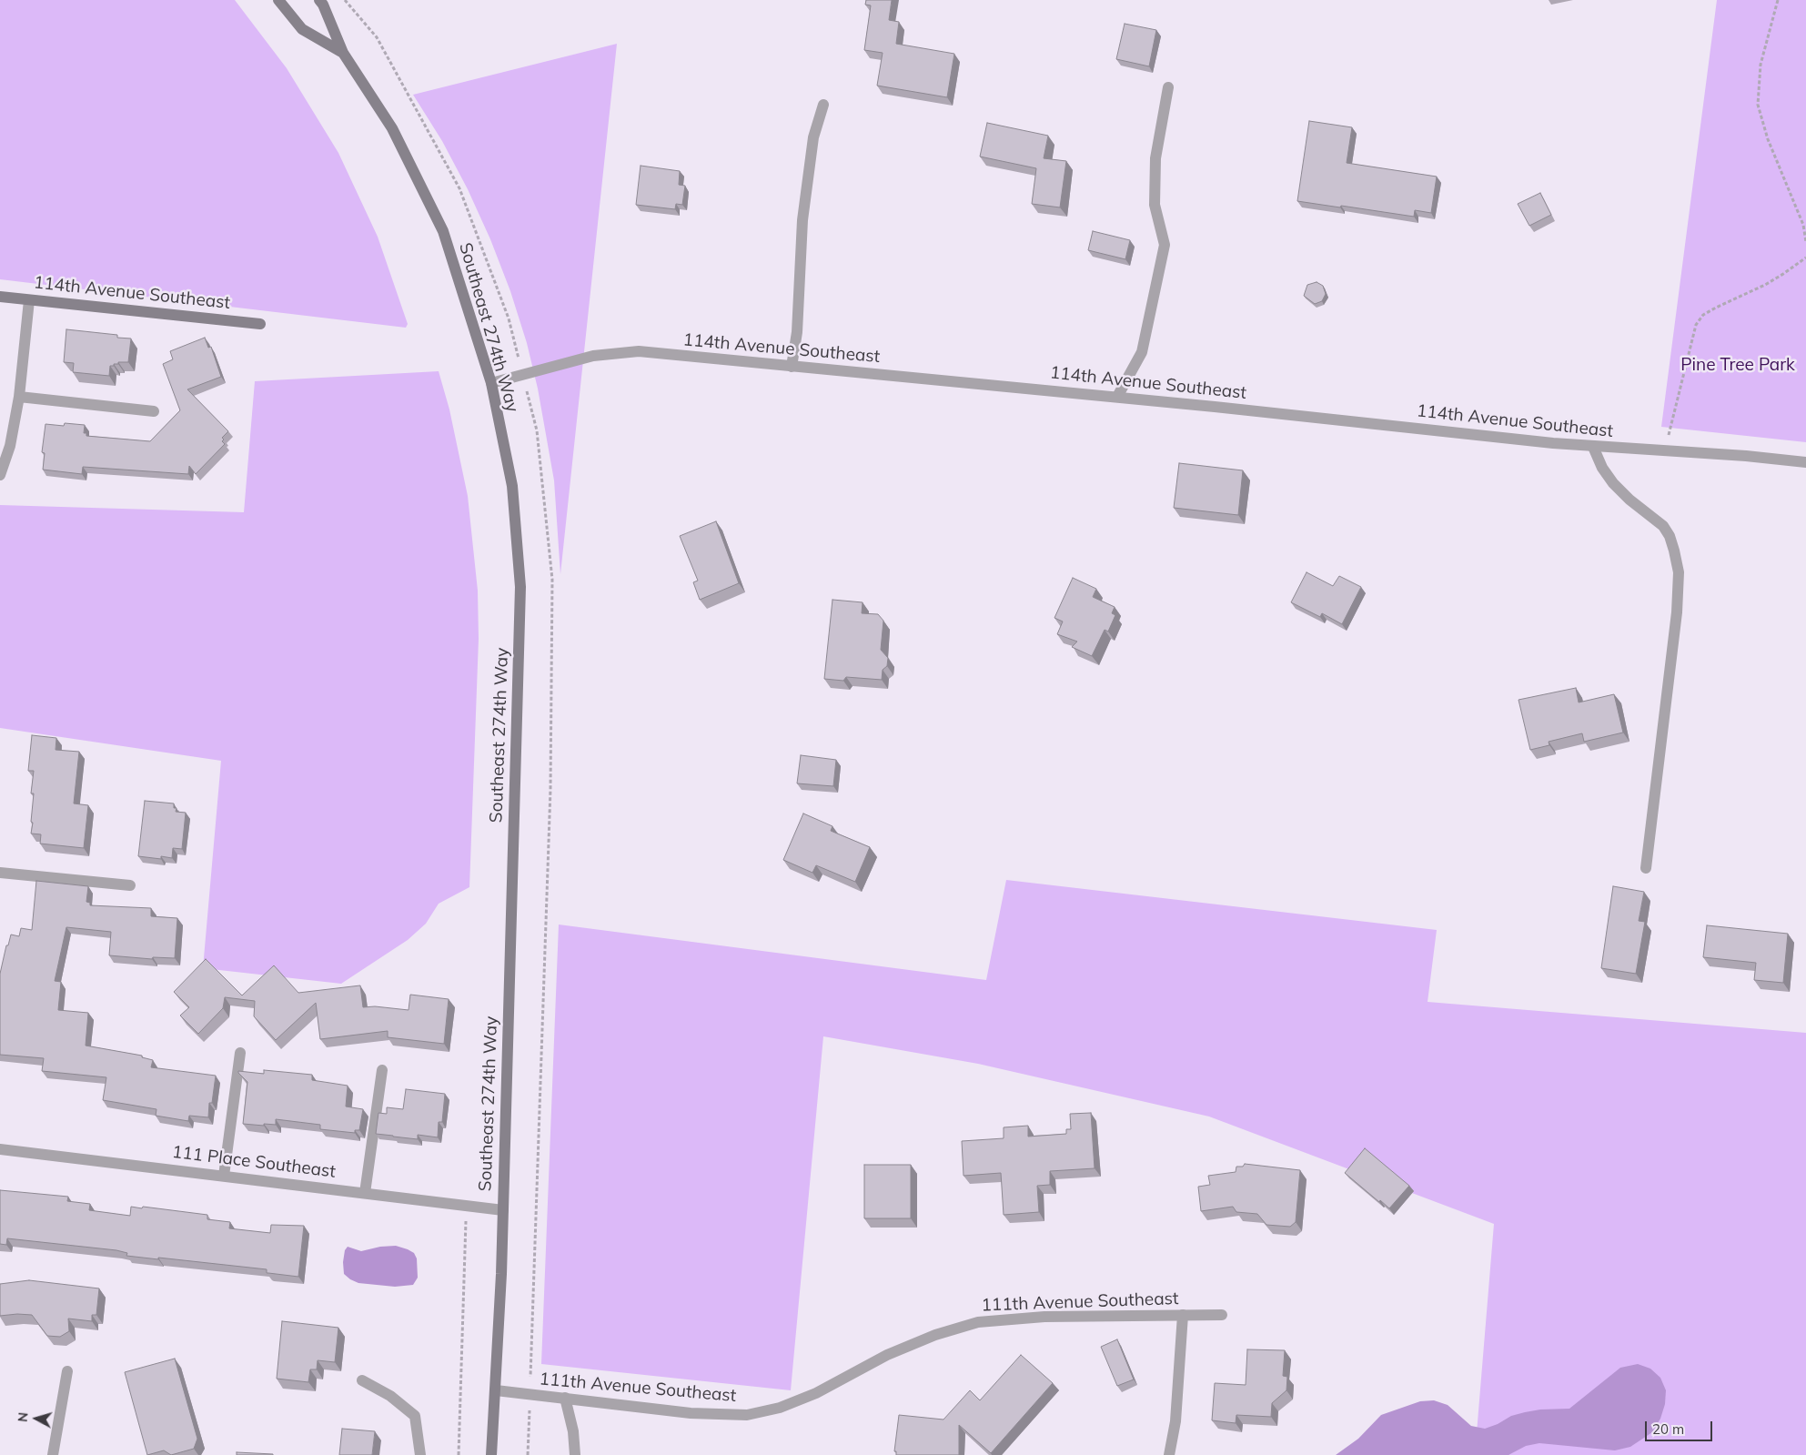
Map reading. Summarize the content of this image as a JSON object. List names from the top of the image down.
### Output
{
  "streets": {
    "main road": ["114th Avenue Southeast", "Southeast 274th Way"],
    "street": ["111 Place Southeast", "111th Avenue Southeast"]
  },
  "crossings": [
    ["114th Avenue Southeast", "Southeast 274th Way"],
    ["Southeast 274th Way", "111 Place Southeast"],
    ["Southeast 274th Way", "111th Avenue Southeast"]
  ],
  "parks": ["Pine Tree Park"],
  "scale_bar": "20 m",
  "north": "left"
}
